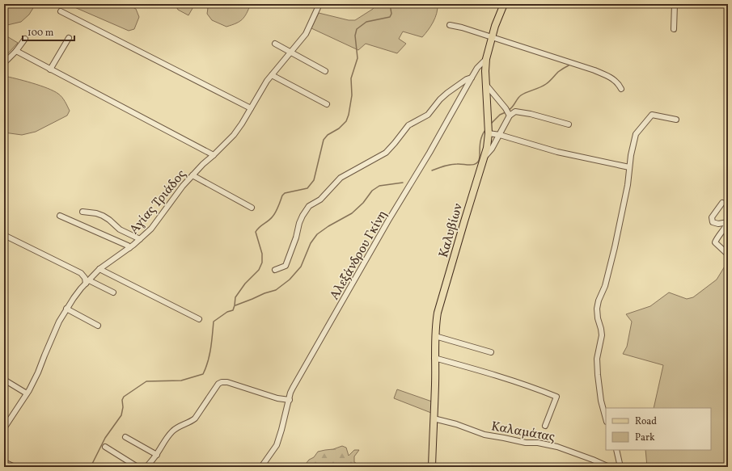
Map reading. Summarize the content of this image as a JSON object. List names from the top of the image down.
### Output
{
  "streets": {
    "main road": ["Καλυβίων"],
    "street": ["Αγίας Τριάδος", "Αλεξάνδρου Γκίνη", "Καλαμάτας"]
  },
  "crossings": [
    ["Καλυβίων", "Αλεξάνδρου Γκίνη"],
    ["Καλυβίων", "Καλαμάτας"]
  ],
  "legend": ["Road", "Park"],
  "scale_bar": "100 m"
}
